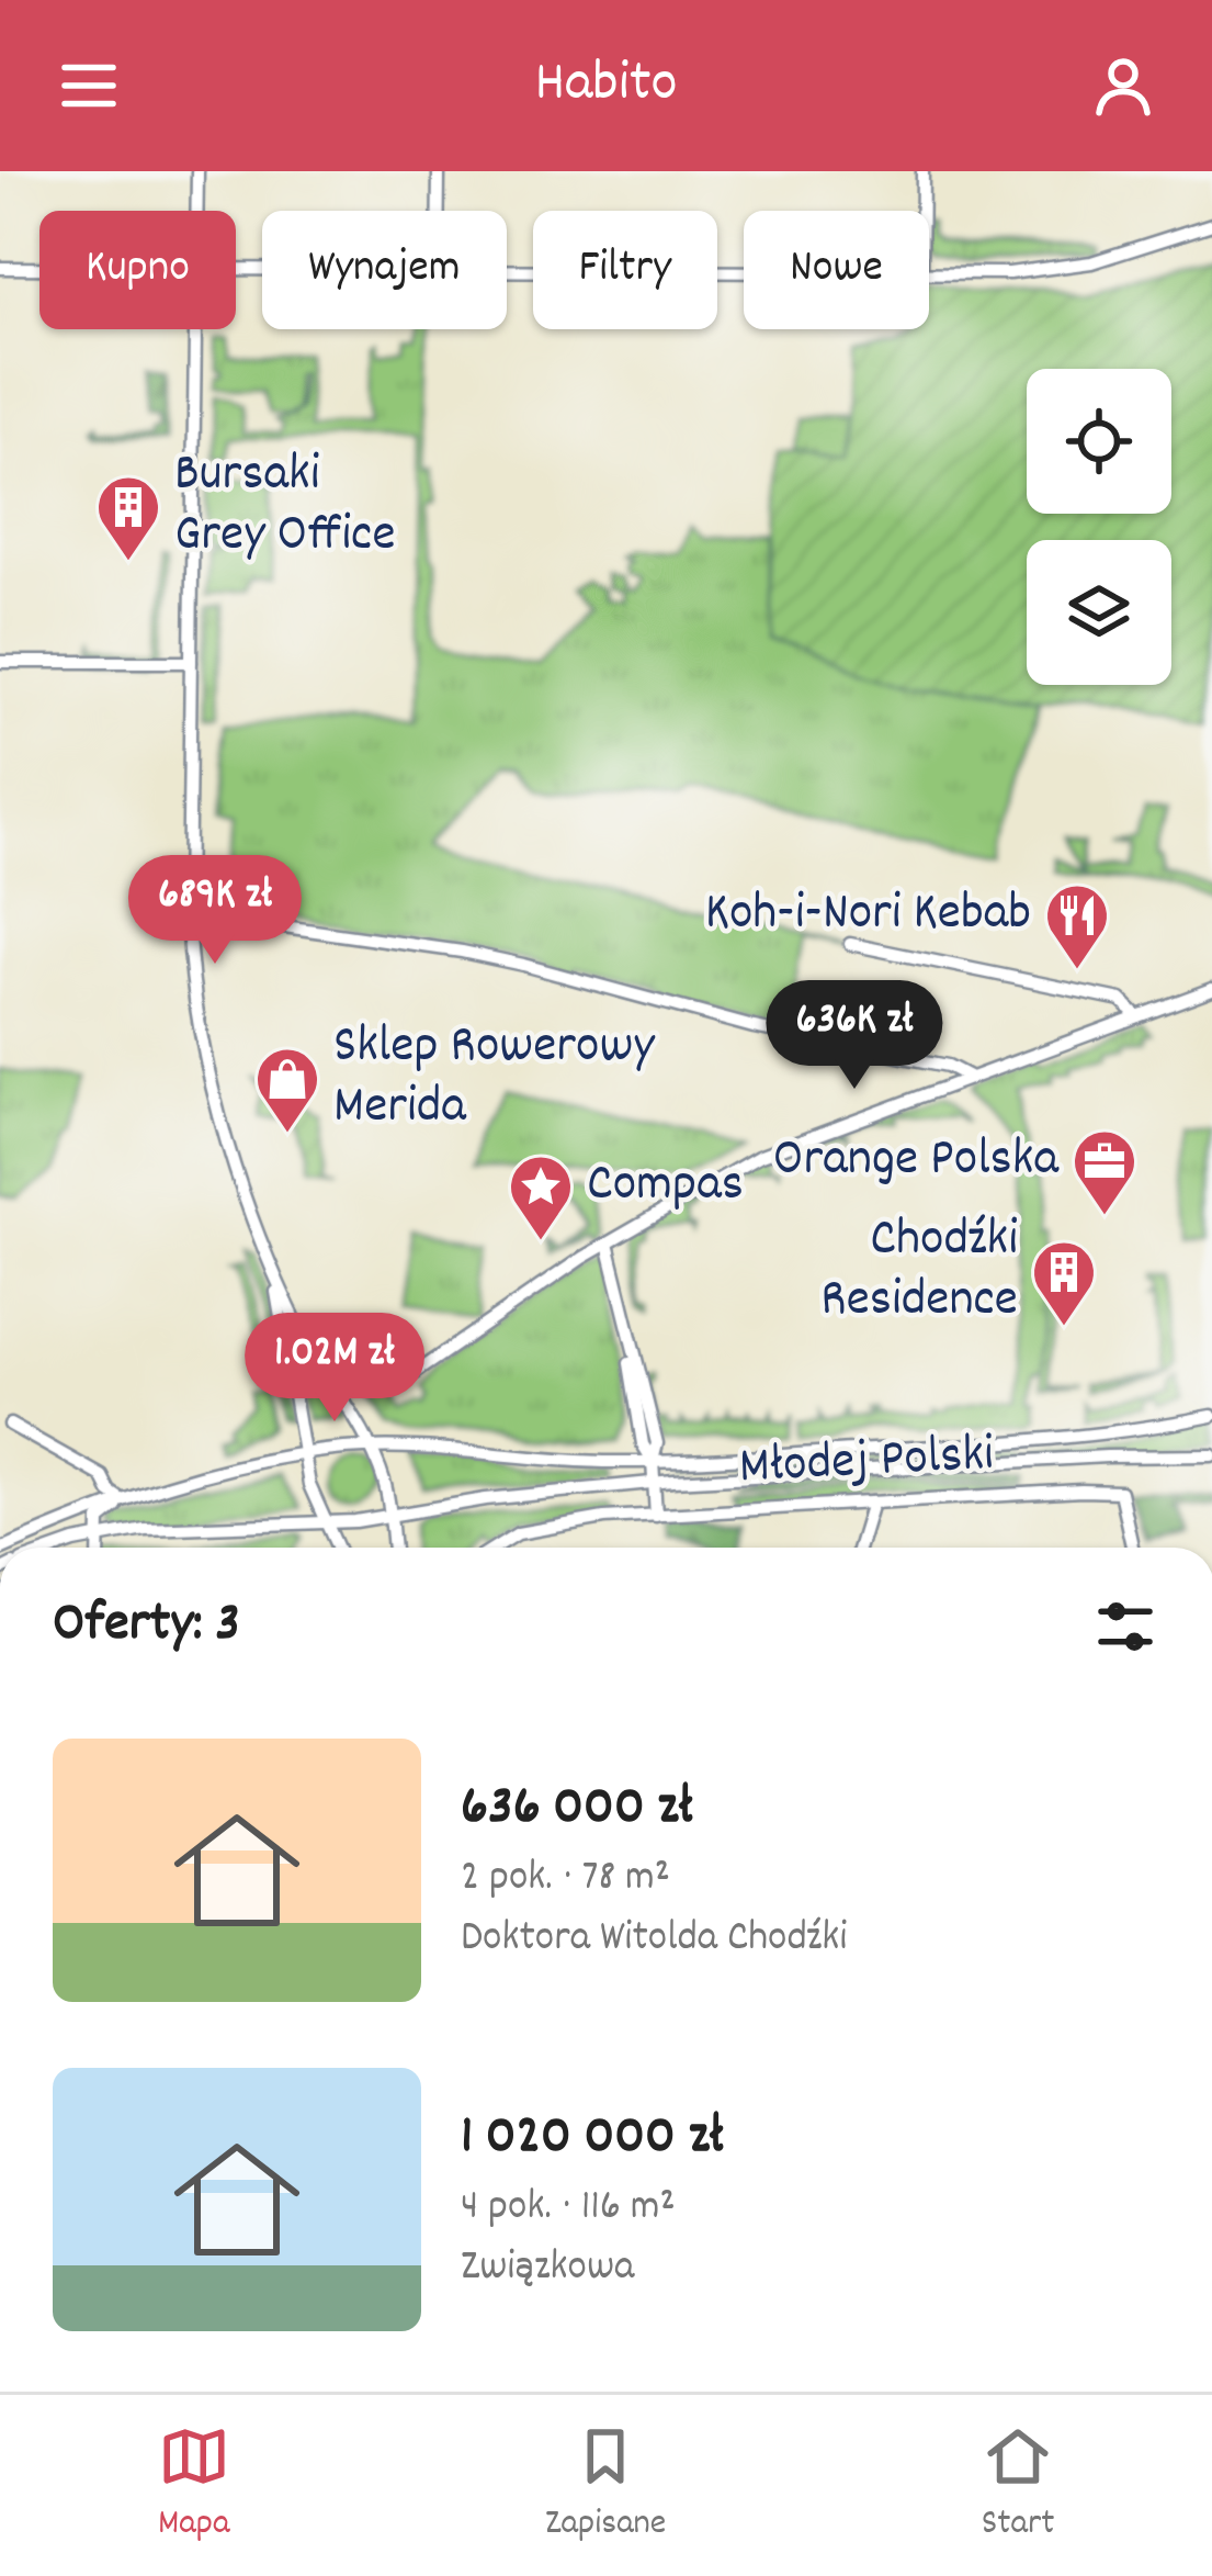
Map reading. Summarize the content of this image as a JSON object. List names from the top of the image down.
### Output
{
  "streets": {
    "street": ["Młodej Polski"]
  },
  "places": {
    "building": ["Bursaki Grey Office", "Chodźki Residence"],
    "restaurant": ["Koh-i-Nori Kebab"],
    "shop": ["Sklep Rowerowy Merida"],
    "office": ["Orange Polska"],
    "place": ["Compas"]
  },
  "page": {
    "header": "Habito",
    "chip": [
      "Kupno",
      "Wynajem",
      "Filtry",
      "Nowe"
    ],
    "price": ["689K zł", "636K zł", "1.02M zł"],
    "heading": "Oferty: 3",
    "list": [
      {
        "name": "636 000 zł",
        "note": "2 pok. · 78 m² · Doktora Witolda Chodźki"
      },
      {
        "name": "1 020 000 zł",
        "note": "4 pok. · 116 m² · Związkowa"
      }
    ],
    "tabs": ["Mapa", "Zapisane", "Start"]
  }
}
